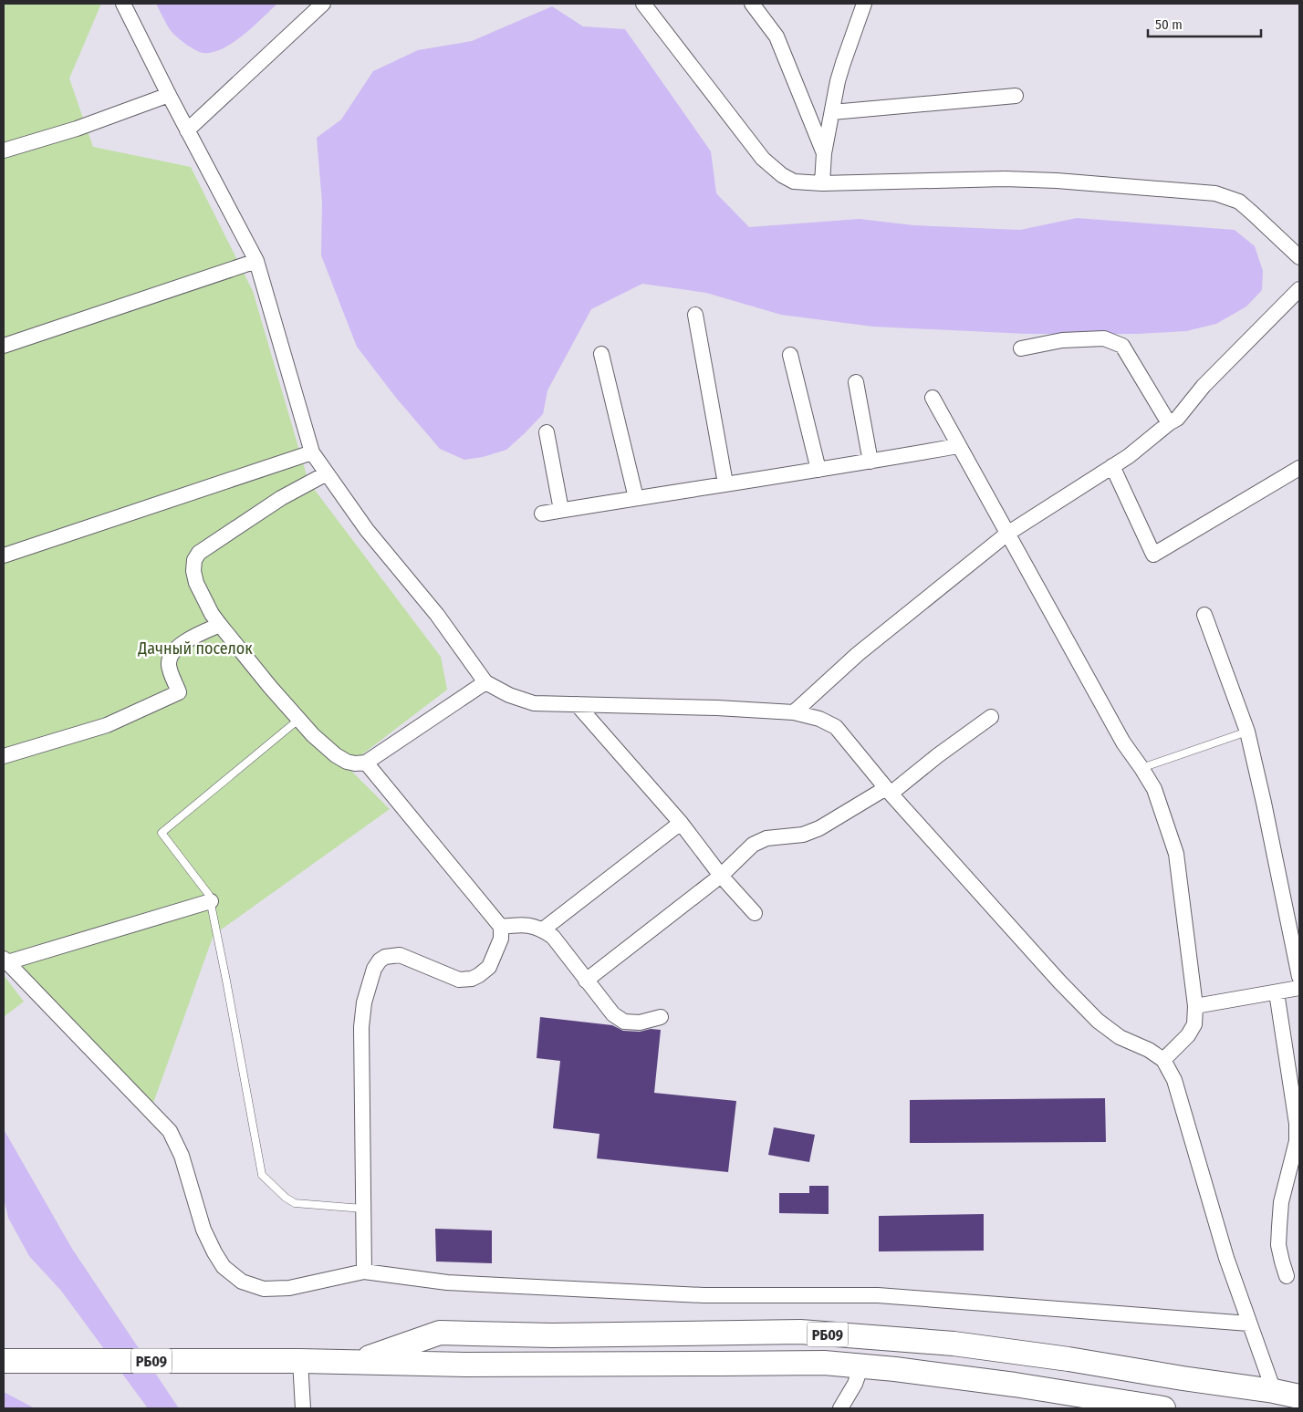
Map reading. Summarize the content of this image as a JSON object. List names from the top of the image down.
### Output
{
  "streets": {
    "highway": ["РБ09"]
  },
  "parks": ["Дачный поселок"],
  "scale_bar": "50 m"
}
